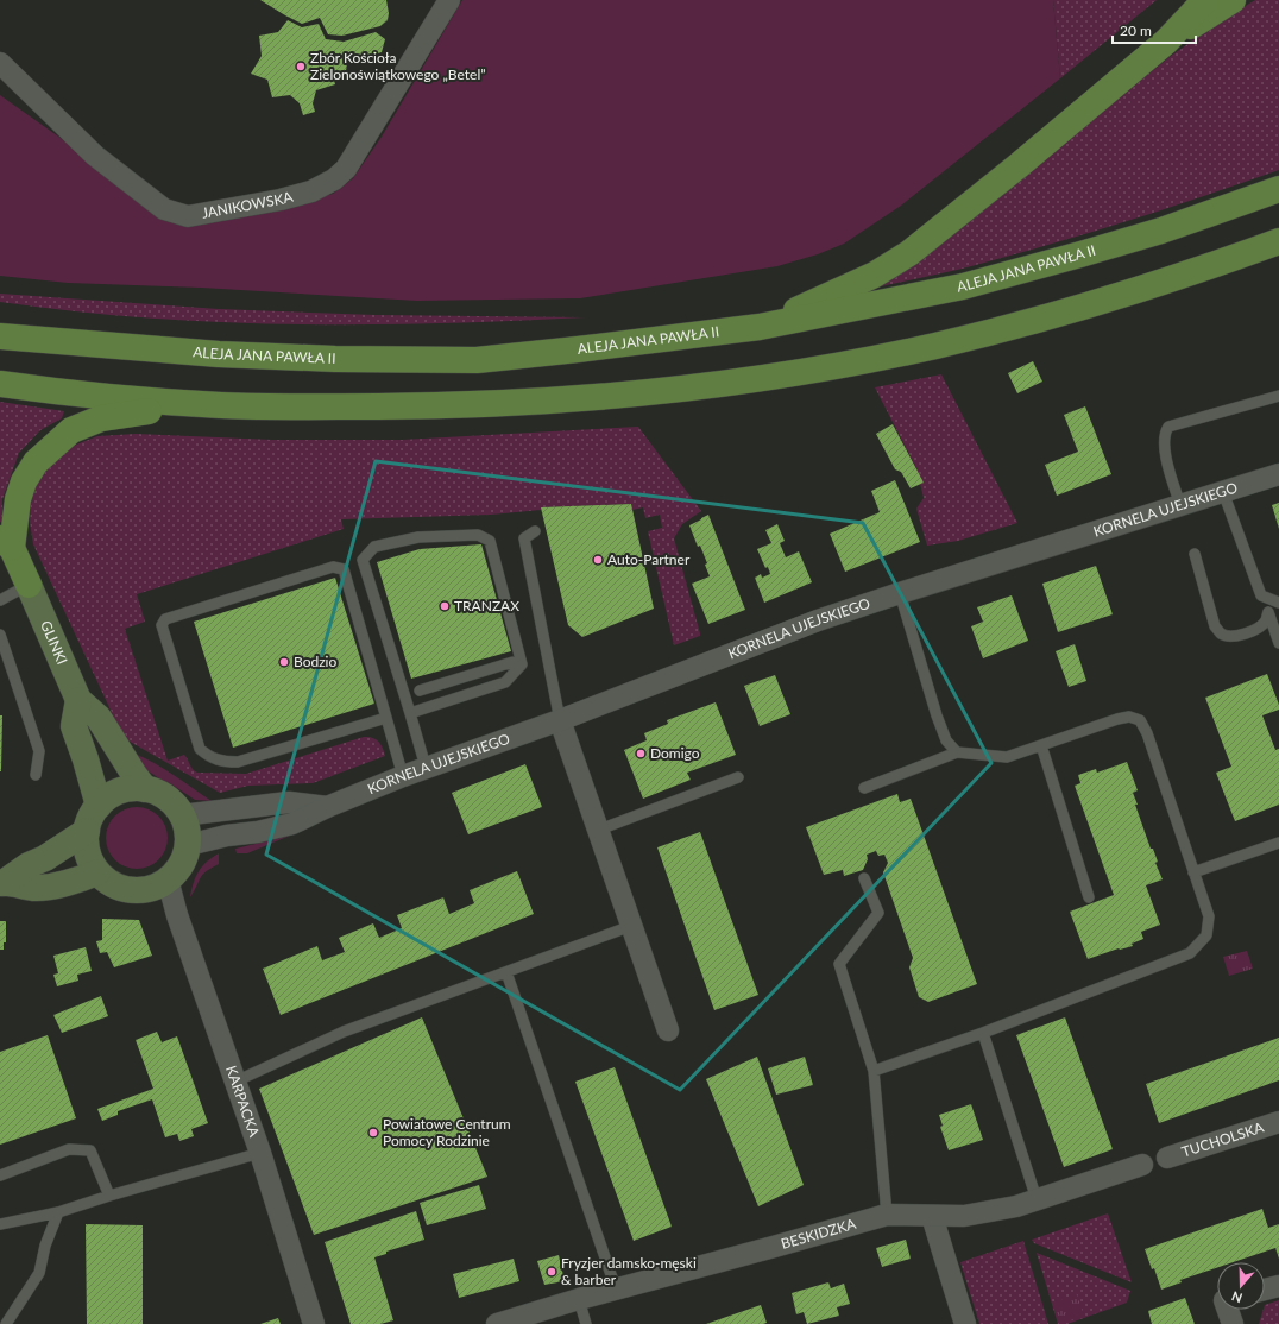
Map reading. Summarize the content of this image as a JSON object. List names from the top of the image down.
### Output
{
  "streets": {
    "main road": ["ALEJA JANA PAWŁA II", "GLINKI"],
    "street": [
      "JANIKOWSKA",
      "KORNELA UJEJSKIEGO",
      "KARPACKA",
      "TUCHOLSKA",
      "BESKIDZKA"
    ]
  },
  "crossings": [
    ["KORNELA UJEJSKIEGO", "GLINKI"],
    ["KORNELA UJEJSKIEGO", "KARPACKA"],
    ["GLINKI", "KARPACKA"]
  ],
  "places": [
    "Zbór Kościoła Zielonoświątkowego „Betel”",
    "Auto-Partner",
    "TRANZAX",
    "Bodzio",
    "Domigo",
    "Powiatowe Centrum Pomocy Rodzinie",
    "Fryzjer damsko-męski & barber"
  ],
  "scale_bar": "20 m",
  "north": "bottom"
}
